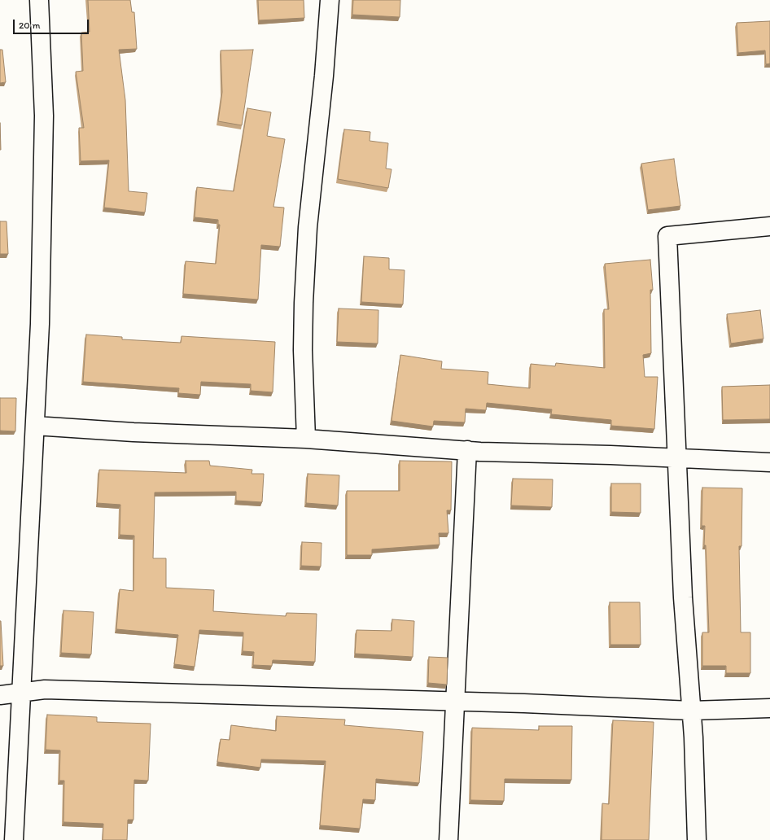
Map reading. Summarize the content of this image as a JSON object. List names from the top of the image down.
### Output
{
  "scale_bar": "20 m"
}
